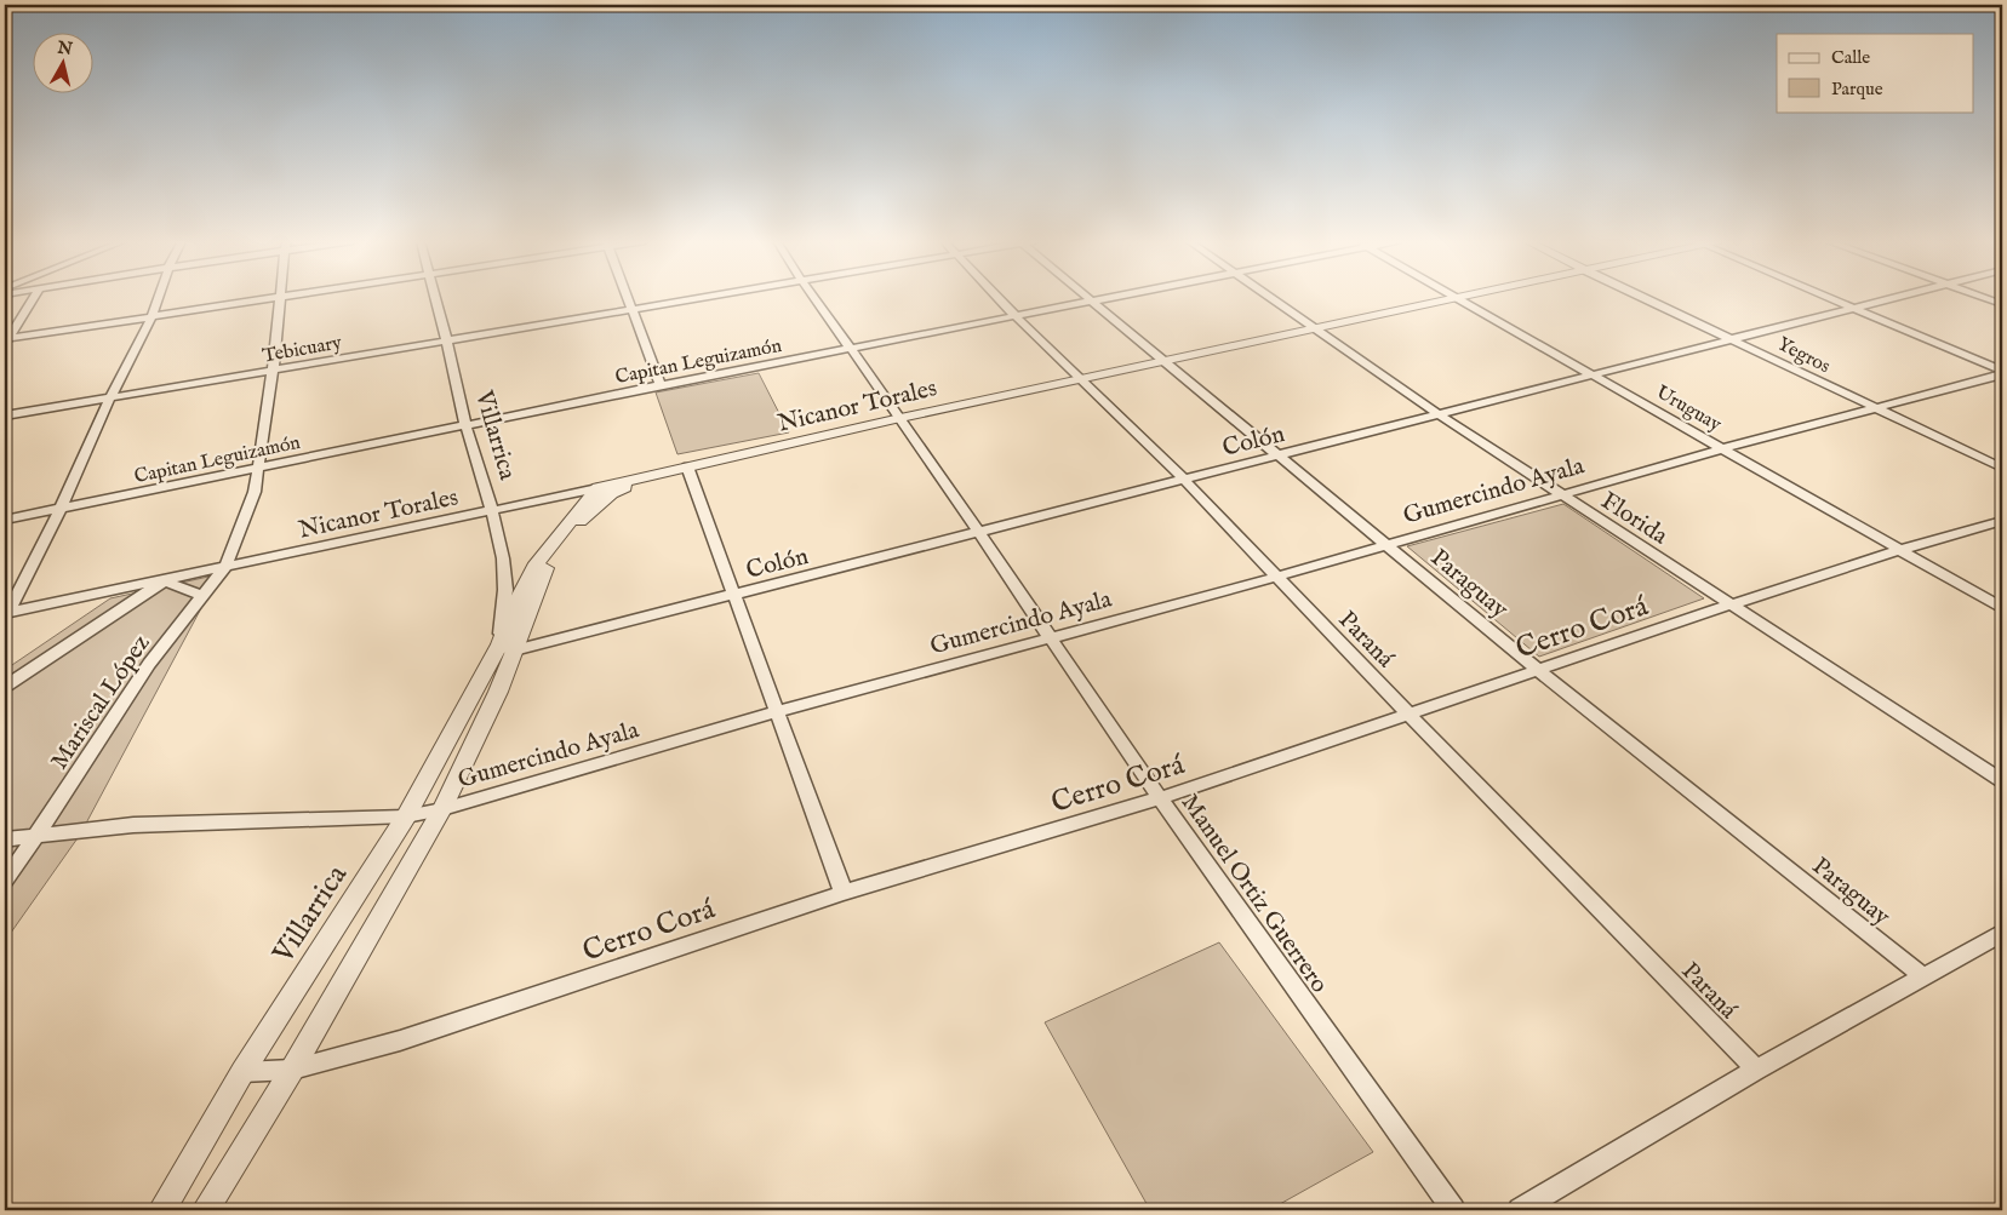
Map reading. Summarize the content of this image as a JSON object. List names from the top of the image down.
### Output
{
  "streets": {
    "street": [
      "Tebicuary",
      "Yegros",
      "Capitan Leguizamón",
      "Nicanor Torales",
      "Uruguay",
      "Villarrica",
      "Colón",
      "Gumercindo Ayala",
      "Florida",
      "Paraguay",
      "Cerro Corá",
      "Paraná",
      "Mariscal López",
      "Manuel Ortiz Guerrero"
    ]
  },
  "crossings": [
    ["Tebicuary", "Villarrica"],
    ["Tebicuary", "Mariscal López"],
    ["Yegros", "Colón"],
    ["Yegros", "Gumercindo Ayala"],
    ["Capitan Leguizamón", "Villarrica"],
    ["Capitan Leguizamón", "Paraguay"],
    ["Capitan Leguizamón", "Paraná"],
    ["Capitan Leguizamón", "Mariscal López"],
    ["Capitan Leguizamón", "Manuel Ortiz Guerrero"],
    ["Nicanor Torales", "Uruguay"],
    ["Nicanor Torales", "Villarrica"],
    ["Nicanor Torales", "Florida"],
    ["Nicanor Torales", "Paraguay"],
    ["Nicanor Torales", "Paraná"],
    ["Nicanor Torales", "Mariscal López"],
    ["Nicanor Torales", "Manuel Ortiz Guerrero"],
    ["Uruguay", "Colón"],
    ["Uruguay", "Gumercindo Ayala"],
    ["Uruguay", "Cerro Corá"],
    ["Villarrica", "Colón"],
    ["Villarrica", "Gumercindo Ayala"],
    ["Villarrica", "Cerro Corá"],
    ["Colón", "Florida"],
    ["Colón", "Paraguay"],
    ["Colón", "Paraná"],
    ["Colón", "Manuel Ortiz Guerrero"],
    ["Gumercindo Ayala", "Florida"],
    ["Gumercindo Ayala", "Paraguay"],
    ["Gumercindo Ayala", "Paraná"],
    ["Gumercindo Ayala", "Mariscal López"],
    ["Gumercindo Ayala", "Manuel Ortiz Guerrero"],
    ["Florida", "Cerro Corá"],
    ["Paraguay", "Cerro Corá"],
    ["Cerro Corá", "Paraná"],
    ["Cerro Corá", "Manuel Ortiz Guerrero"]
  ],
  "legend": ["Calle", "Parque"],
  "north": "top"
}
